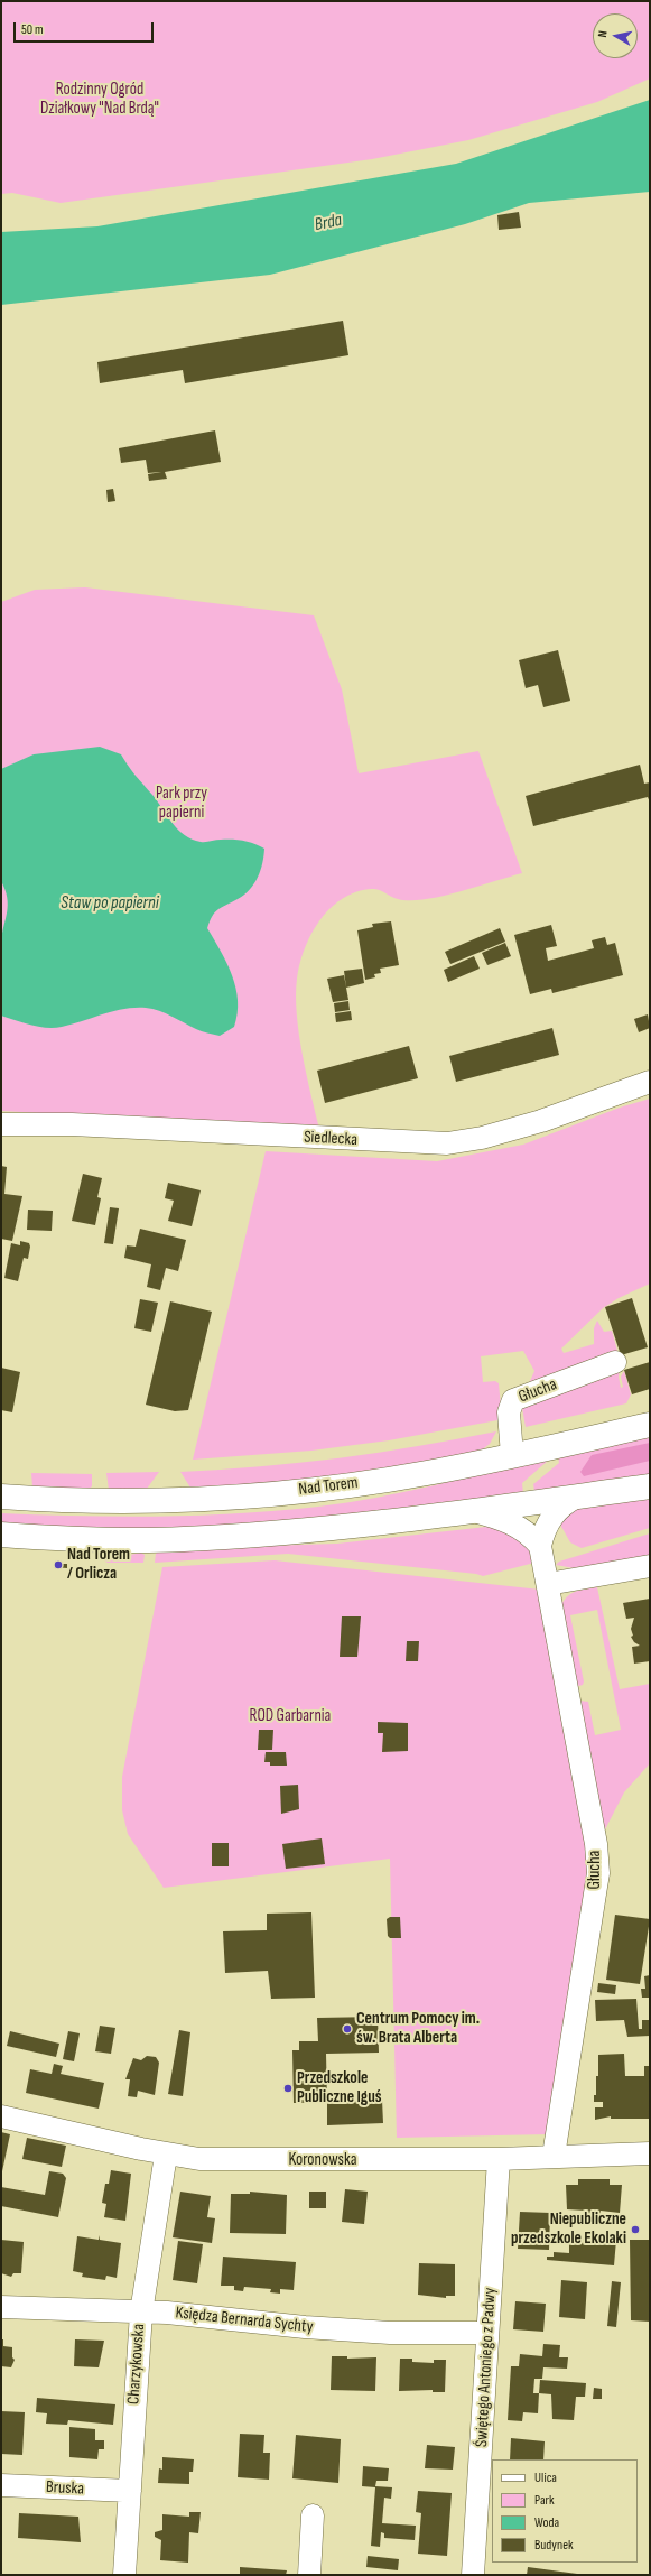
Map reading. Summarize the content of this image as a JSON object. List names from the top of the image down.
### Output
{
  "streets": {
    "main road": ["Nad Torem"],
    "street": [
      "Siedlecka",
      "Głucha",
      "Koronowska",
      "Księdza Bernarda Sychty",
      "Charzykowska",
      "Świętego Antoniego z Padwy",
      "Bruska"
    ]
  },
  "crossings": [
    ["Głucha", "Nad Torem"],
    ["Głucha", "Koronowska"],
    ["Koronowska", "Charzykowska"],
    ["Koronowska", "Świętego Antoniego z Padwy"],
    ["Księdza Bernarda Sychty", "Charzykowska"],
    ["Księdza Bernarda Sychty", "Świętego Antoniego z Padwy"],
    ["Charzykowska", "Bruska"]
  ],
  "water": ["Brda", "Staw po papierni"],
  "parks": ["Rodzinny Ogród Działkowy \"Nad Brdą\"", "Park przy papierni", "ROD Garbarnia"],
  "places": [
    "Nad Torem / Orlicza",
    "Centrum Pomocy im. św. Brata Alberta",
    "Przedszkole Publiczne Iguś",
    "Niepubliczne przedszkole Ekolaki"
  ],
  "legend": [
    "Ulica",
    "Park",
    "Woda",
    "Budynek"
  ],
  "scale_bar": "50 m",
  "north": "left"
}
